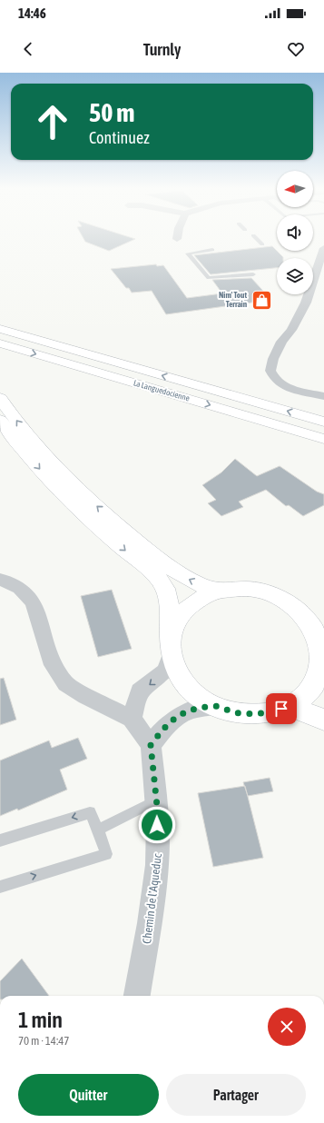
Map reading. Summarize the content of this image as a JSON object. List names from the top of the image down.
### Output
{
  "streets": {
    "main road": ["La Languedocienne"],
    "street": ["Chemin de l'Aqueduc"]
  },
  "places": {
    "shop": ["Nim' Tout Terrain"]
  },
  "north": "left",
  "page": {
    "status": "14:46",
    "header": "Turnly",
    "turn": ["50 m", "Continuez"],
    "heading": ["1 min", "70 m · 14:47"],
    "buttons": ["Quitter", "Partager"]
  }
}
